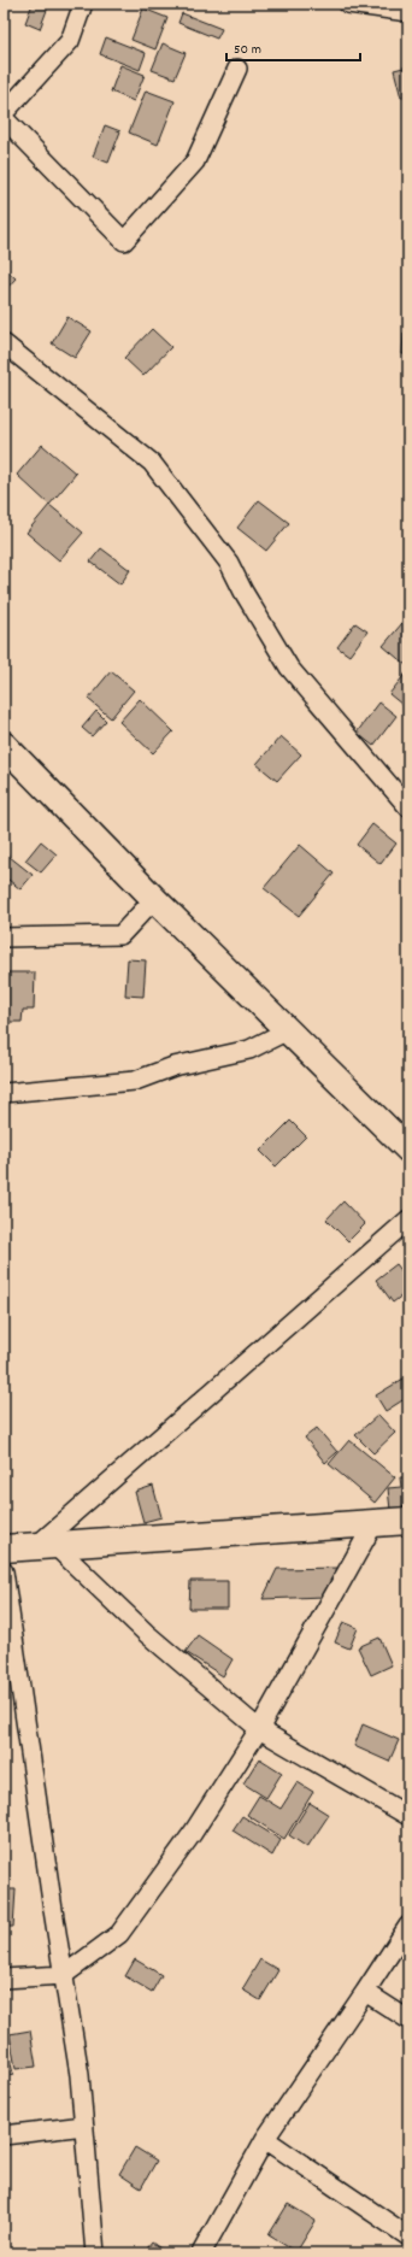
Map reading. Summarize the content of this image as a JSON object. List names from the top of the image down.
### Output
{
  "scale_bar": "50 m"
}
